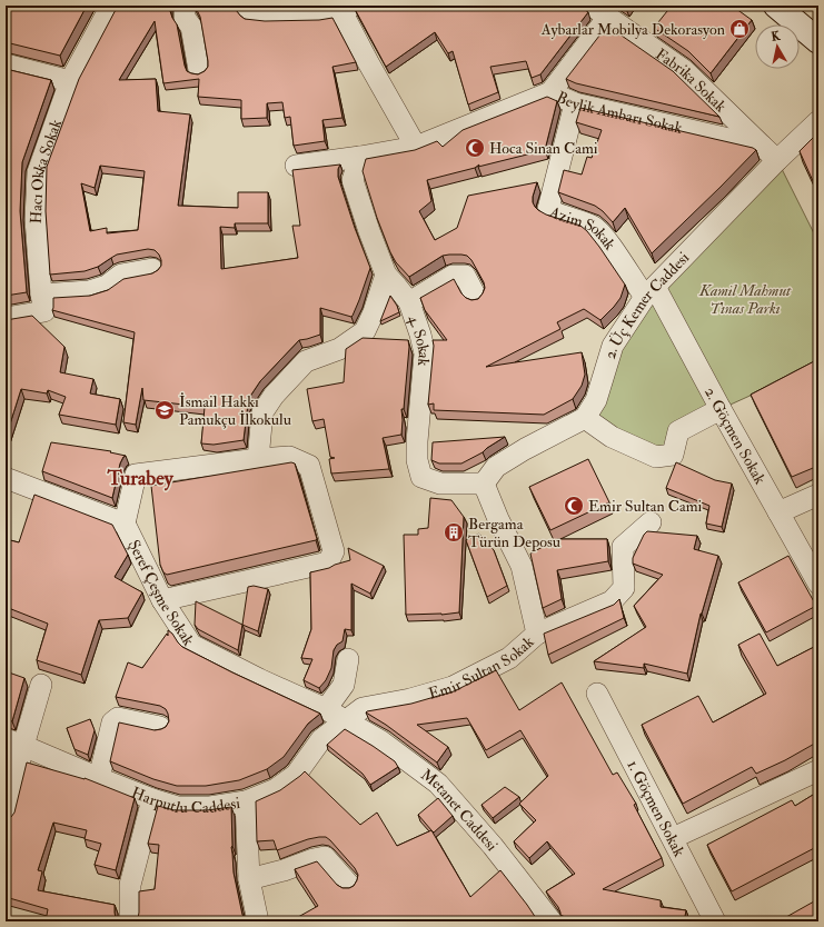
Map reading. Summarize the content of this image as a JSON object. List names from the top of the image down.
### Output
{
  "streets": {
    "street": [
      "Fabrika Sokak",
      "Beylik Ambarı Sokak",
      "Hacı Okka Sokak",
      "Azim Sokak",
      "2. Üç Kemer Caddesi",
      "4. Sokak",
      "2. Göçmen Sokak",
      "Şeref Çeşme Sokak",
      "Emir Sultan Sokak",
      "Harputlu Caddesi",
      "1. Göçmen Sokak",
      "Metanet Caddesi"
    ]
  },
  "crossings": [
    ["Fabrika Sokak", "Beylik Ambarı Sokak"],
    ["Fabrika Sokak", "2. Üç Kemer Caddesi"],
    ["Beylik Ambarı Sokak", "Azim Sokak"],
    ["Beylik Ambarı Sokak", "2. Üç Kemer Caddesi"],
    ["Beylik Ambarı Sokak", "4. Sokak"],
    ["Azim Sokak", "2. Üç Kemer Caddesi"],
    ["Azim Sokak", "2. Göçmen Sokak"],
    ["2. Üç Kemer Caddesi", "2. Göçmen Sokak"],
    ["4. Sokak", "Emir Sultan Sokak"],
    ["Şeref Çeşme Sokak", "Emir Sultan Sokak"],
    ["Şeref Çeşme Sokak", "Harputlu Caddesi"],
    ["Şeref Çeşme Sokak", "Metanet Caddesi"],
    ["Emir Sultan Sokak", "Harputlu Caddesi"],
    ["Emir Sultan Sokak", "Metanet Caddesi"],
    ["Harputlu Caddesi", "Metanet Caddesi"]
  ],
  "districts": ["Turabey"],
  "parks": ["Kamil Mahmut Tınas Parkı"],
  "places": {
    "shop": ["Aybarlar Mobilya Dekorasyon"],
    "mosque": ["Hoca Sinan Cami", "Emir Sultan Cami"],
    "school or university": ["İsmail Hakkı Pamukçu İlkokulu"],
    "building": ["Bergama Türün Deposu"]
  },
  "north": "top"
}
